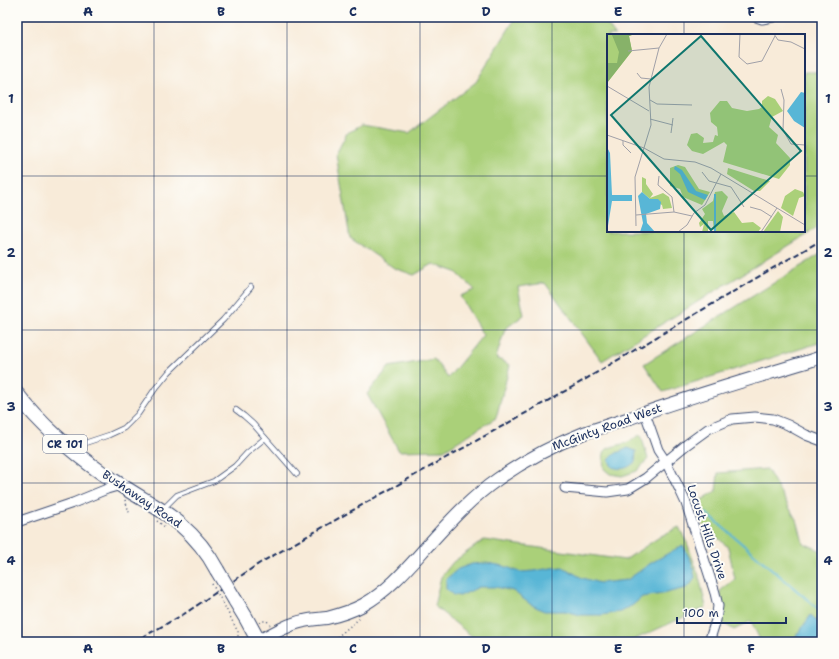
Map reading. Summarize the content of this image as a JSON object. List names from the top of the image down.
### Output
{
  "streets": {
    "main road": ["McGinty Road West", "CR 101", "Bushaway Road"],
    "street": ["Locust Hills Drive"]
  },
  "crossings": [
    ["McGinty Road West", "Bushaway Road"],
    ["McGinty Road West", "Locust Hills Drive"]
  ],
  "scale_bar": "100 m",
  "grid": {
    "columns": [
      "A",
      "B",
      "C",
      "D",
      "E",
      "F"
    ],
    "rows": [
      "1",
      "2",
      "3",
      "4"
    ]
  }
}
